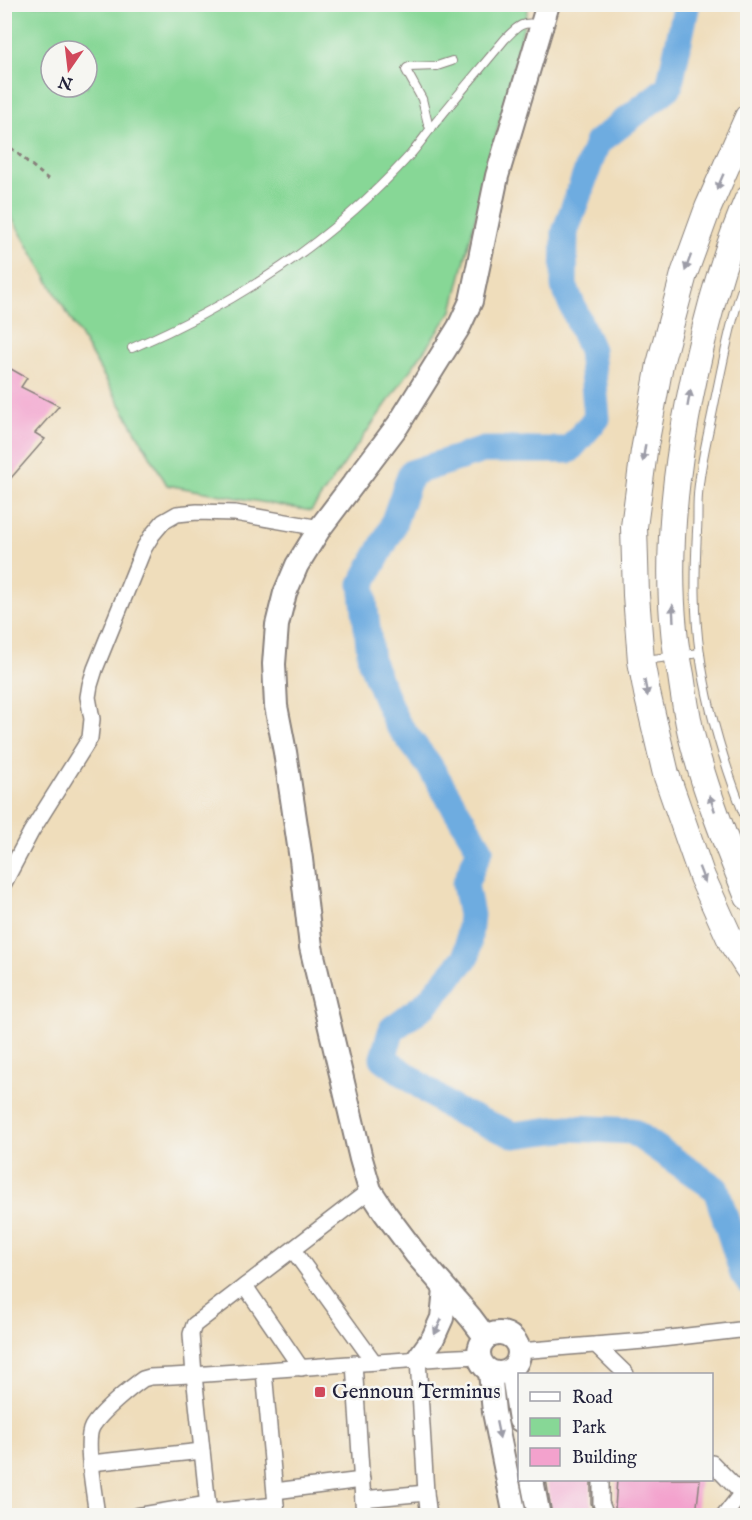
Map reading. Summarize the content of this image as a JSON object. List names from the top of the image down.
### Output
{
  "places": {
    "transit": ["Gennoun Terminus"]
  },
  "legend": ["Road", "Park", "Building"],
  "north": "bottom"
}
